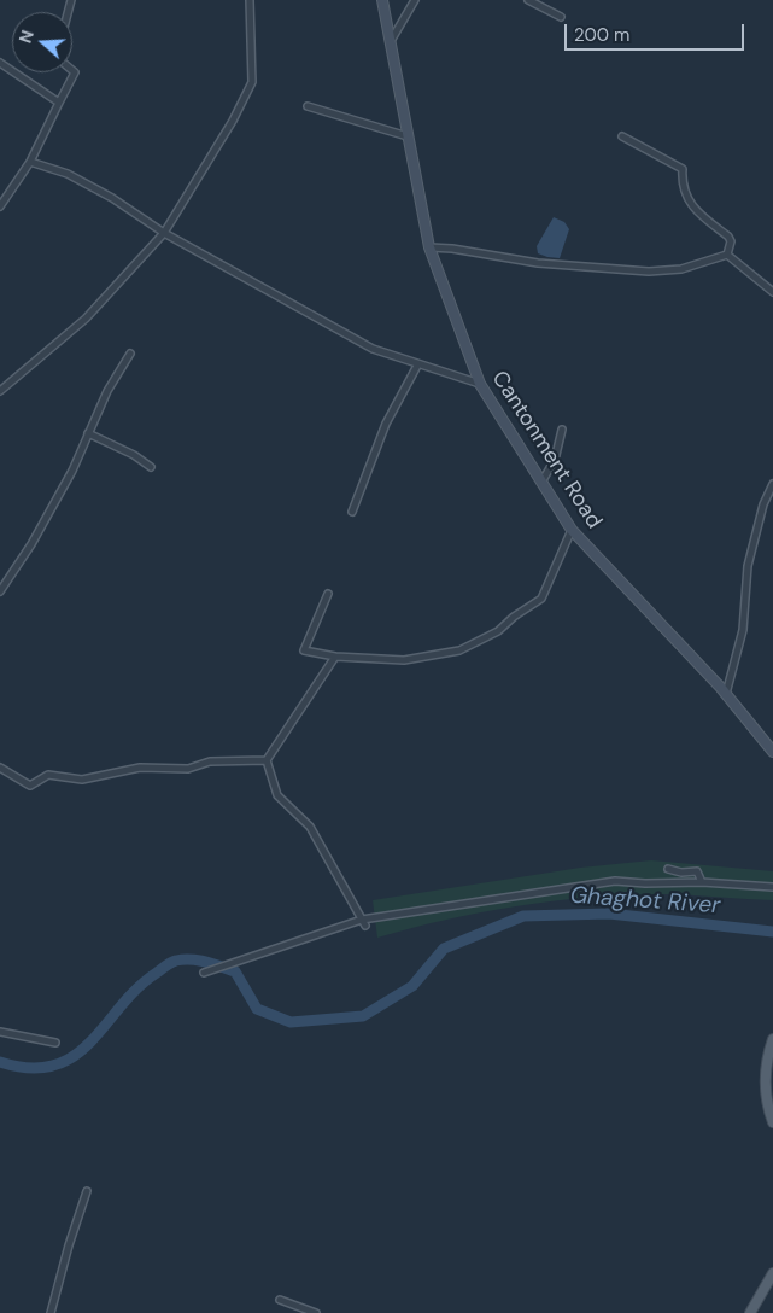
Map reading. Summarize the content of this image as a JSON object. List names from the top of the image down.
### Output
{
  "streets": {
    "street": ["Cantonment Road"]
  },
  "water": ["Ghaghot River"],
  "scale_bar": "200 m",
  "north": "left"
}
